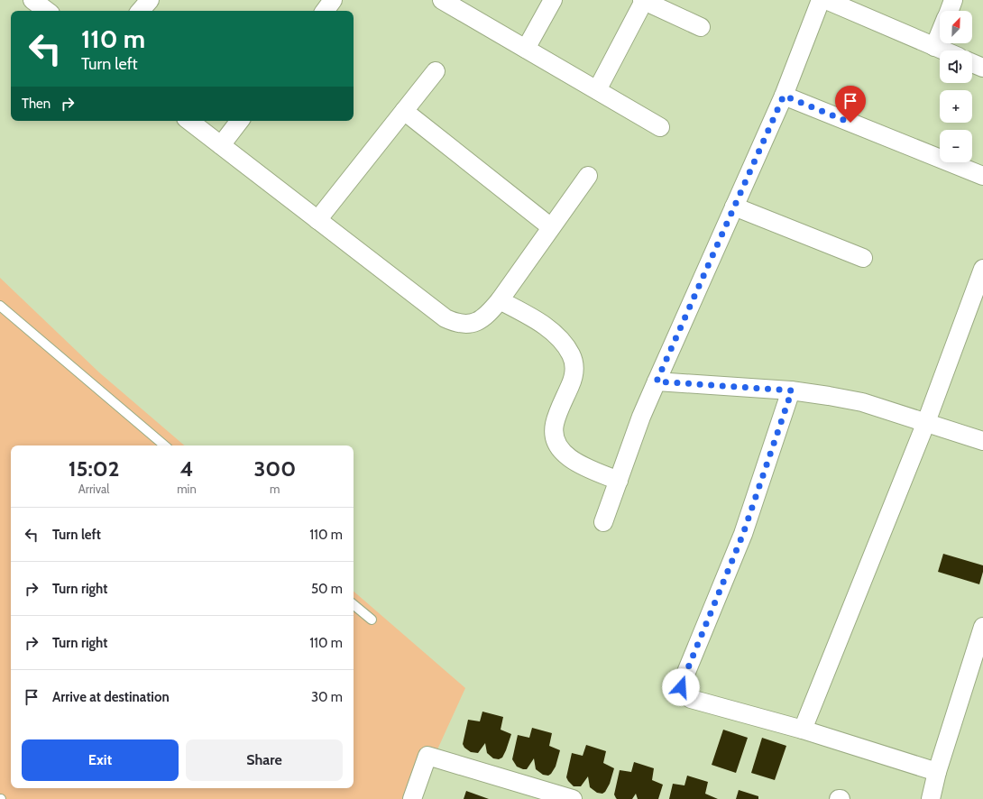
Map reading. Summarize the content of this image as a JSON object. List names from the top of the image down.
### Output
{
  "north": "top right",
  "page": {
    "map_buttons": ["+", "−"],
    "turn": ["110 m", "Turn left"],
    "then": "Then",
    "eta": [
      "15:02",
      "Arrival",
      "4",
      "min",
      "300",
      "m"
    ],
    "list": [
      {
        "name": "Turn left",
        "value": "110 m"
      },
      {
        "name": "Turn right",
        "value": "50 m"
      },
      {
        "name": "Turn right",
        "value": "110 m"
      },
      {
        "name": "Arrive at destination",
        "value": "30 m"
      }
    ],
    "buttons": ["Exit", "Share"]
  }
}
